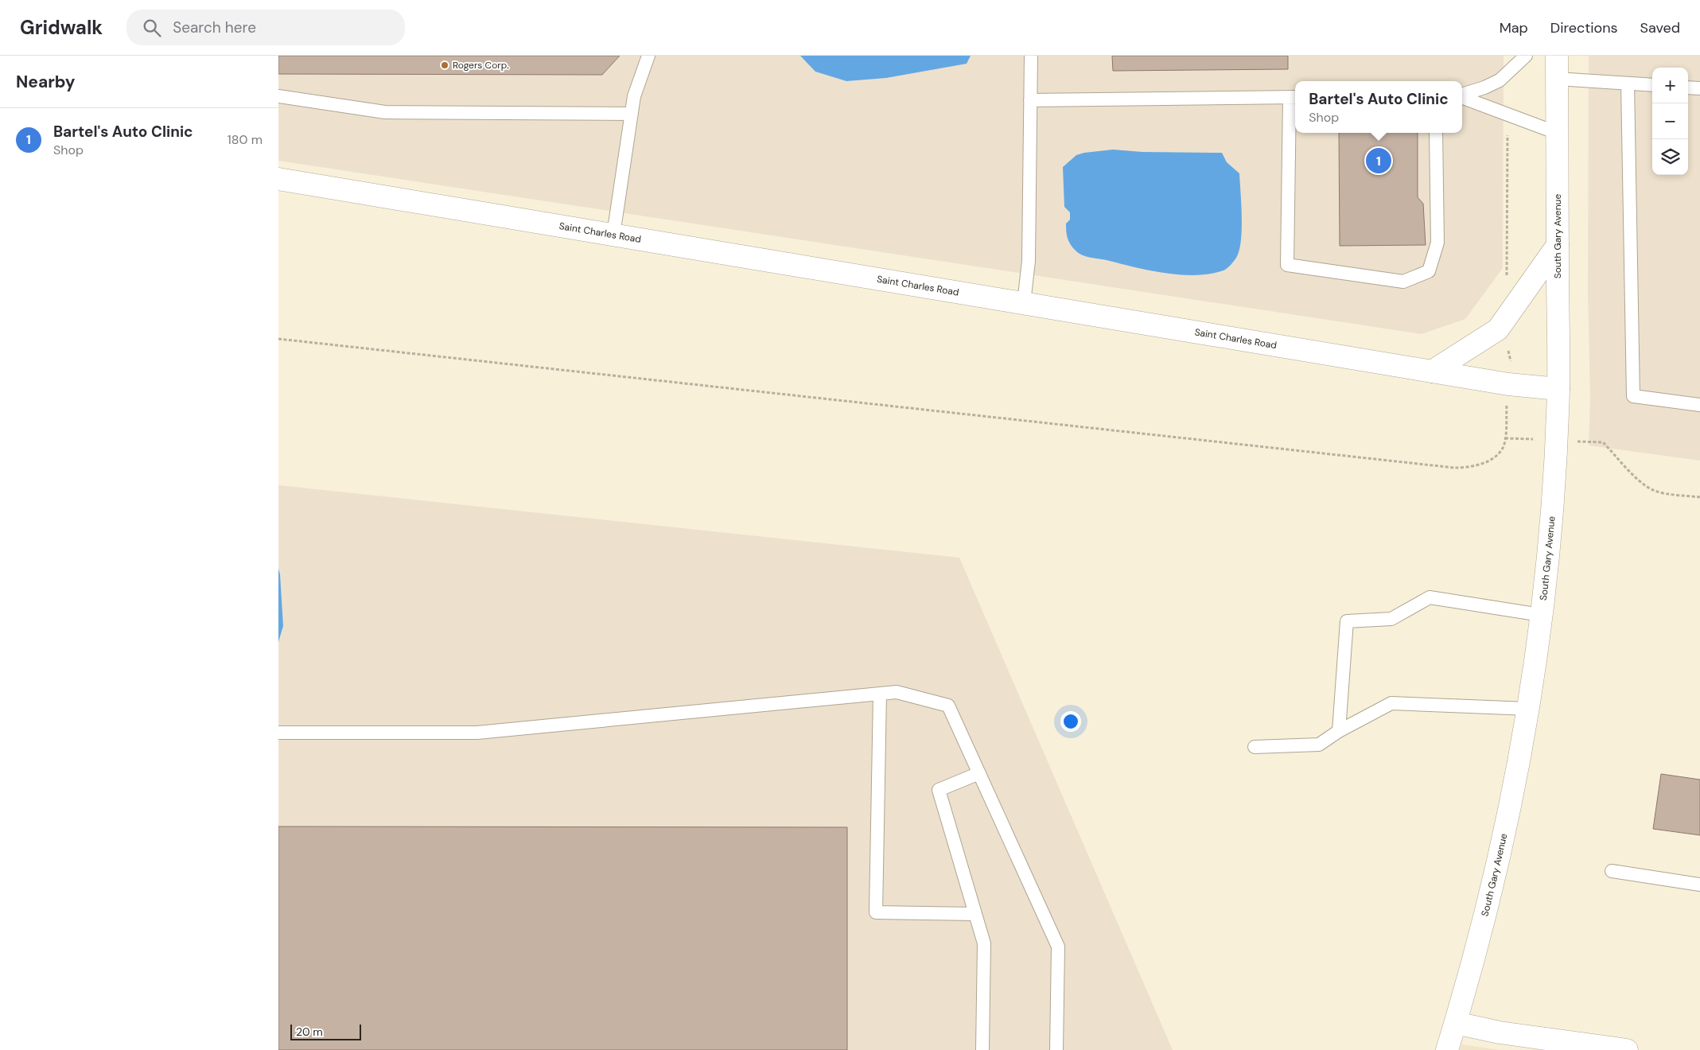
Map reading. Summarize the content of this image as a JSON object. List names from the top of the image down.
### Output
{
  "streets": {
    "street": ["Saint Charles Road", "South Gary Avenue"]
  },
  "crossings": [
    ["Saint Charles Road", "South Gary Avenue"]
  ],
  "places": ["Rogers Corp."],
  "scale_bar": "20 m",
  "page": {
    "header": "Gridwalk",
    "search": "Search here",
    "nav": ["Map", "Directions", "Saved"],
    "heading": "Nearby",
    "map_buttons": ["+", "−"],
    "popup": ["Bartel's Auto Clinic", "Shop"],
    "list": [
      {
        "mark": "1",
        "name": "Bartel's Auto Clinic",
        "note": "Shop",
        "value": "180 m"
      }
    ],
    "pins": "1",
    "scale": "20 m"
  }
}
